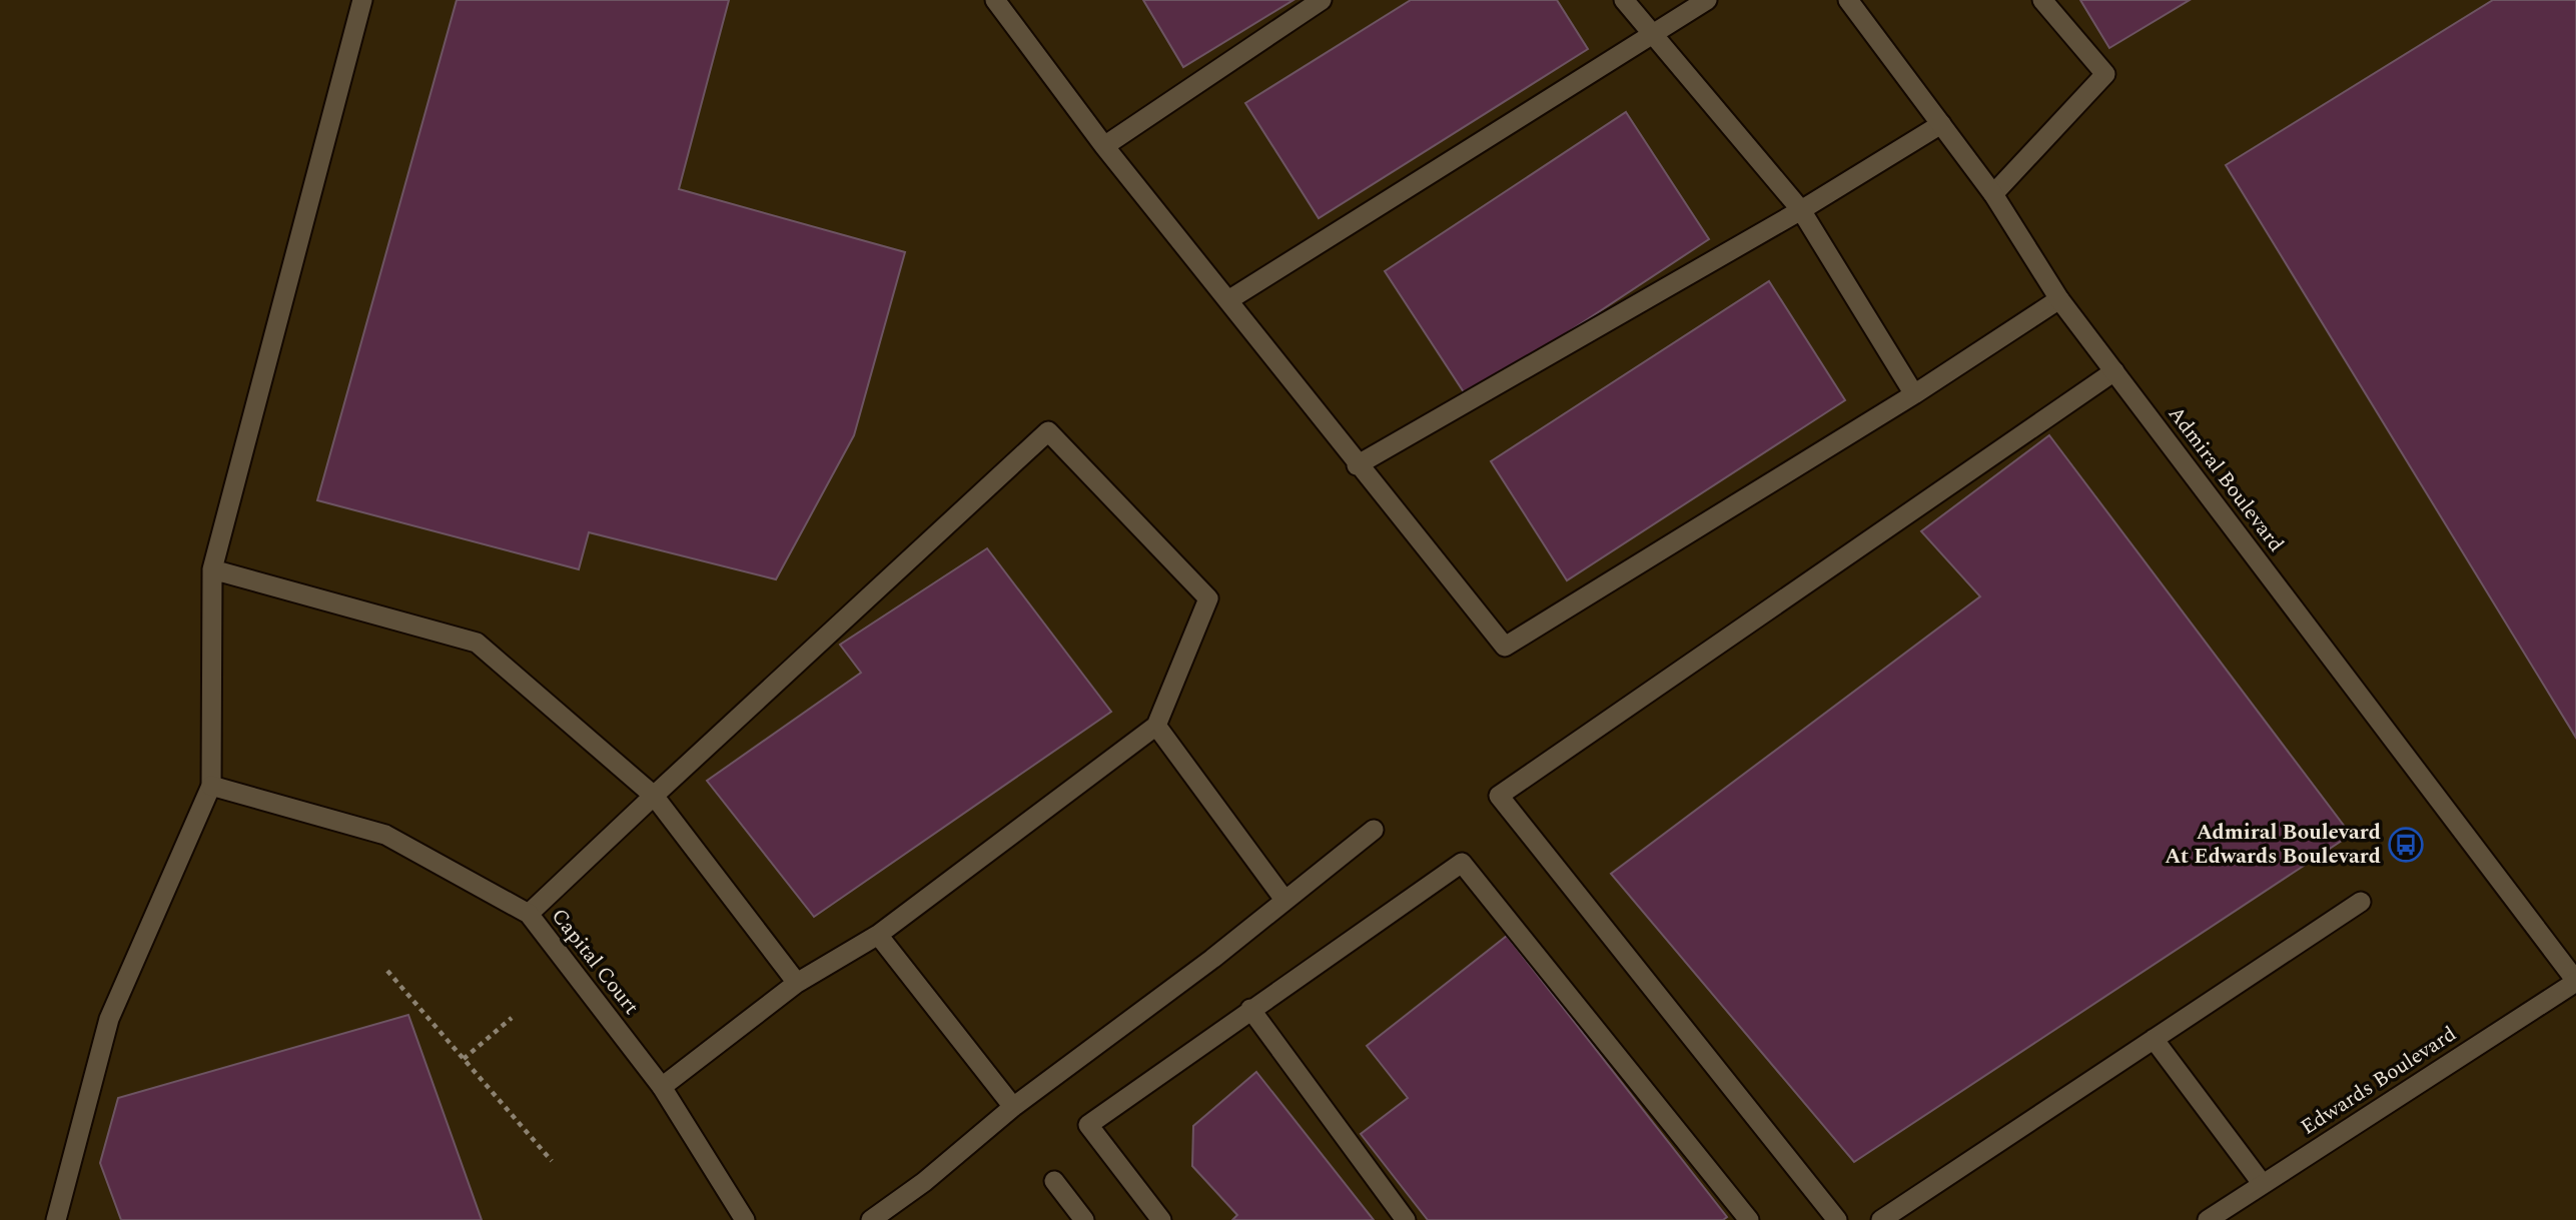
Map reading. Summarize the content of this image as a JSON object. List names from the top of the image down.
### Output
{
  "streets": {
    "street": ["Admiral Boulevard", "Capital Court", "Edwards Boulevard"]
  },
  "crossings": [
    ["Admiral Boulevard", "Edwards Boulevard"]
  ],
  "places": {
    "bus stop": ["Admiral Boulevard At Edwards Boulevard"]
  }
}
